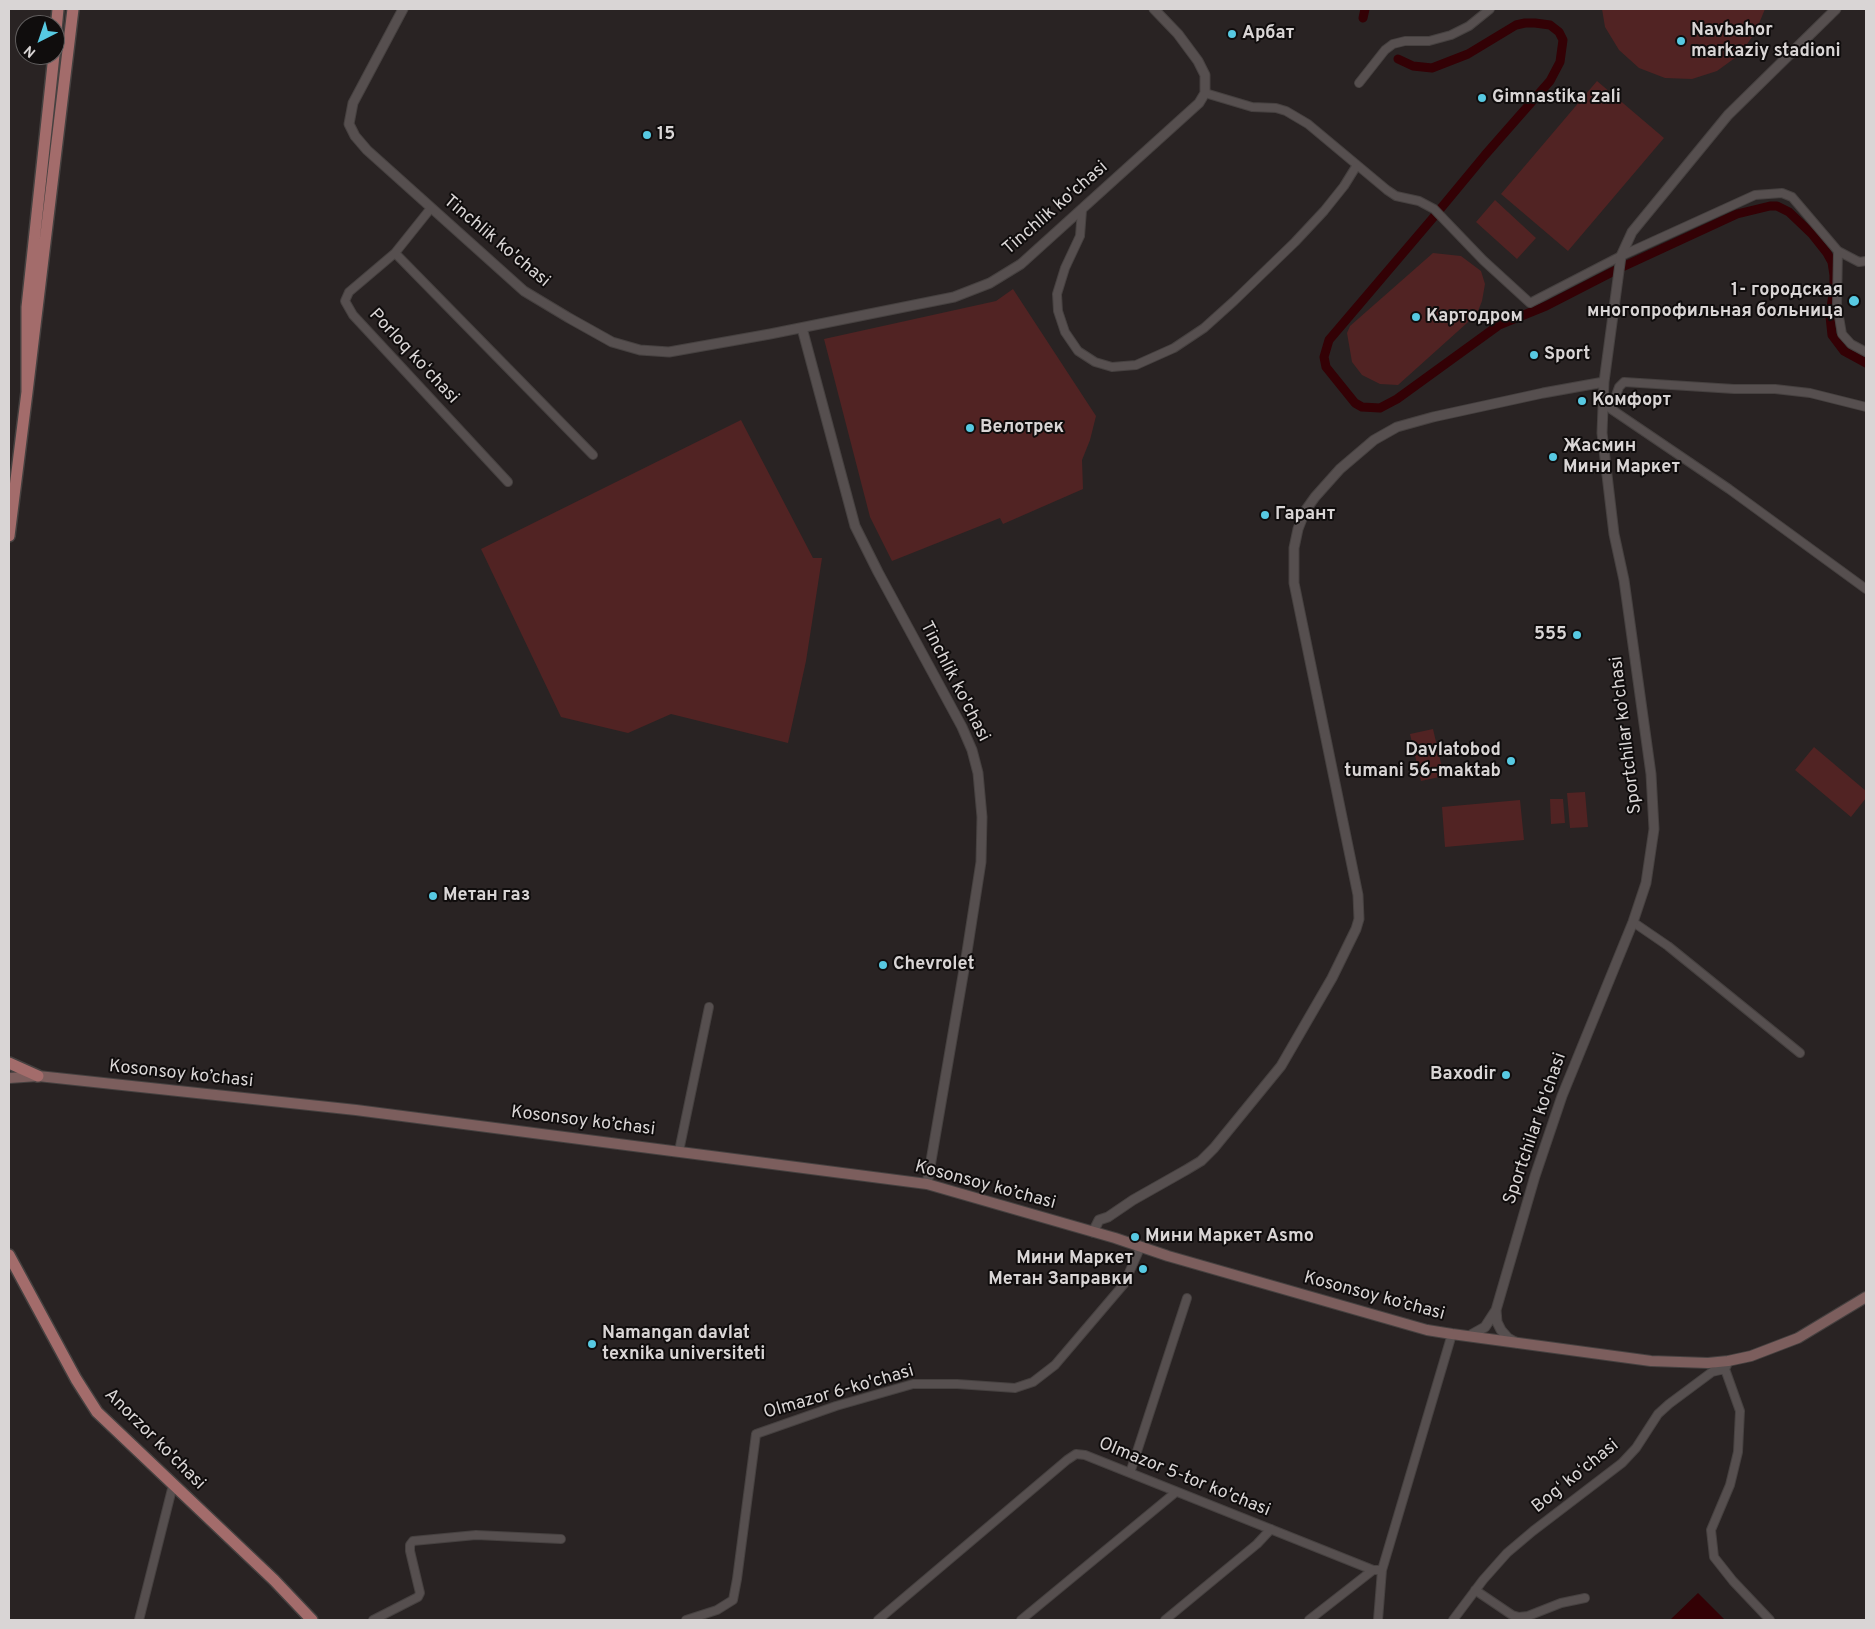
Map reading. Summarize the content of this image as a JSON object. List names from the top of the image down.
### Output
{
  "streets": {
    "main road": ["Kosonsoy ko’chasi", "Anorzor ko'chasi"],
    "street": [
      "Tinchlik ko'chasi",
      "Porloq koʻchasi",
      "Sportchilar ko'chasi",
      "Olmazor 6-ko'chasi",
      "Bogʻ koʻchasi",
      "Olmazor 5-tor ko'chasi"
    ]
  },
  "crossings": [
    ["Tinchlik ko'chasi", "Porloq koʻchasi"],
    ["Tinchlik ko'chasi", "Kosonsoy ko’chasi"],
    ["Kosonsoy ko’chasi", "Olmazor 6-ko'chasi"],
    ["Kosonsoy ko’chasi", "Bogʻ koʻchasi"]
  ],
  "places": [
    "Арбат",
    "Navbahor markaziy stadioni",
    "Gimnastika zali",
    "15",
    "1- городская многопрофильная больница",
    "Картодром",
    "Sport",
    "Комфорт",
    "Велотрек",
    "Жасмин Мини Маркет",
    "Гарант",
    "555",
    "Davlatobod tumani 56-maktab",
    "Метан газ",
    "Chevrolet",
    "Baxodir",
    "Мини Маркет Asmo",
    "Мини Маркет Метан Заправки",
    "Namangan davlat texnika universiteti"
  ],
  "north": "bottom left"
}
